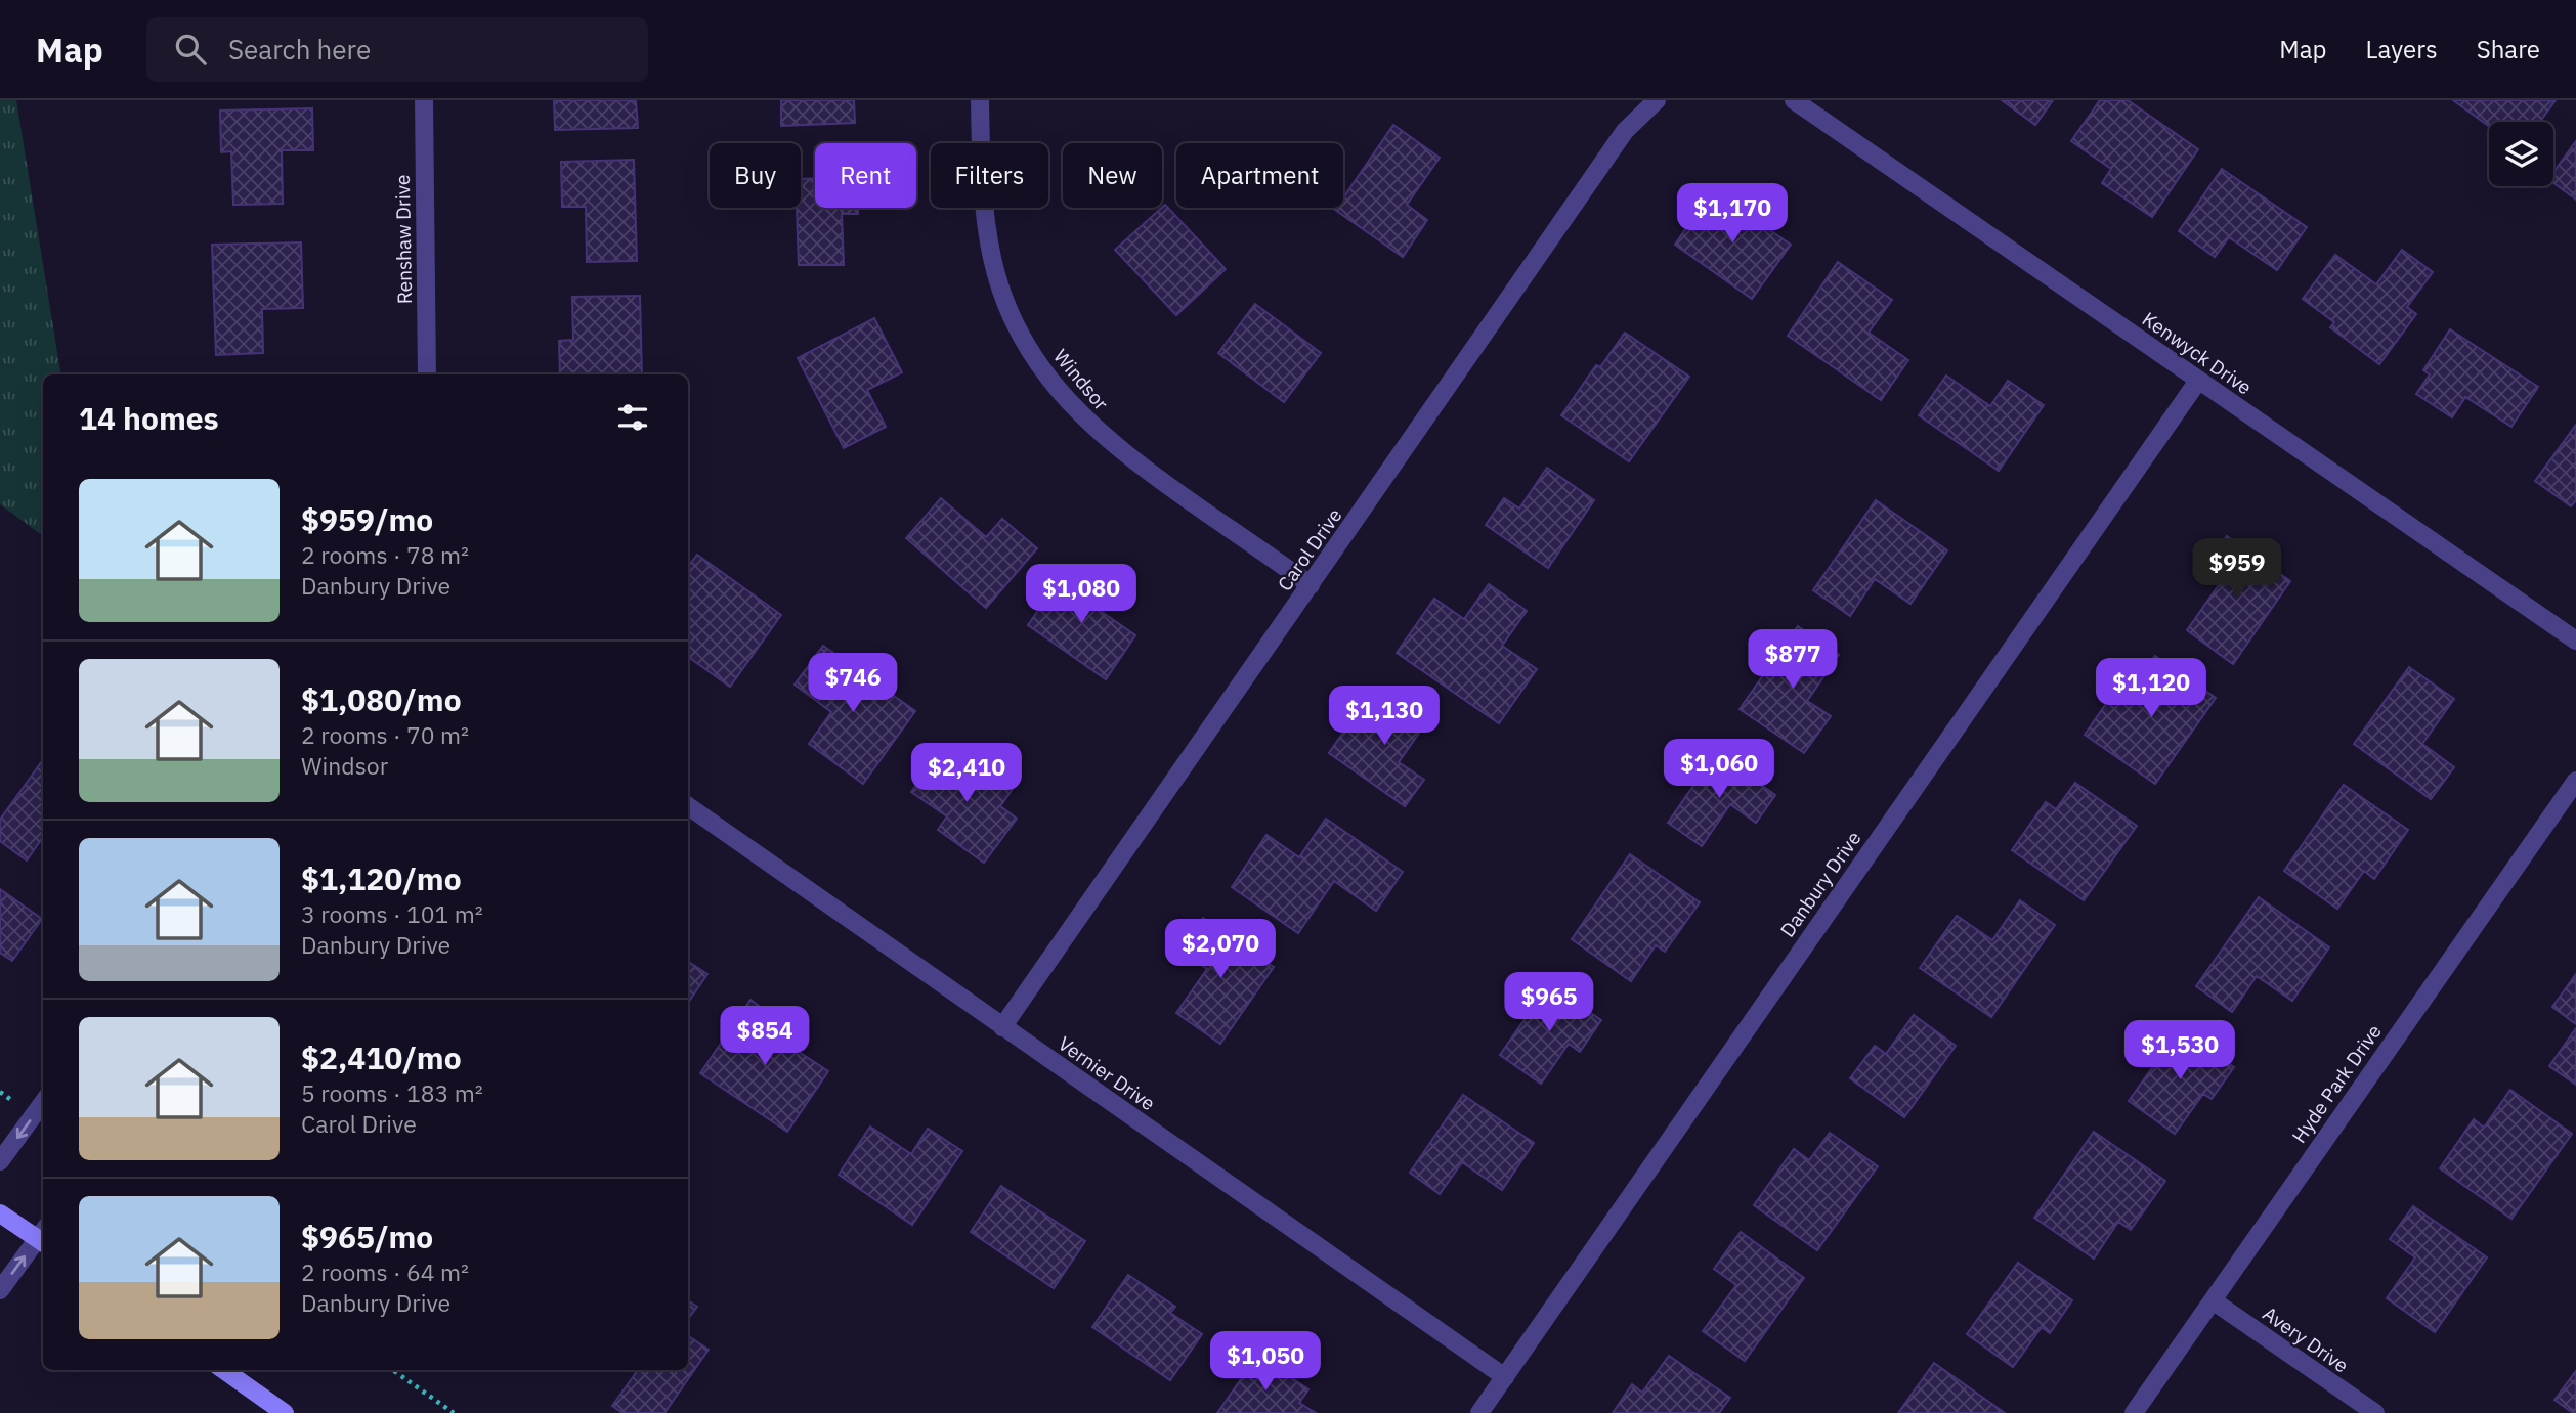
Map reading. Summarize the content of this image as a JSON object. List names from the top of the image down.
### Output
{
  "streets": {
    "street": [
      "Renshaw Drive",
      "Kenwyck Drive",
      "Windsor",
      "Carol Drive",
      "Danbury Drive",
      "Vernier Drive",
      "Hyde Park Drive",
      "Avery Drive"
    ]
  },
  "crossings": [
    ["Kenwyck Drive", "Danbury Drive"],
    ["Windsor", "Carol Drive"],
    ["Carol Drive", "Vernier Drive"],
    ["Danbury Drive", "Vernier Drive"],
    ["Hyde Park Drive", "Avery Drive"]
  ],
  "page": {
    "header": "Map",
    "search": "Search here",
    "nav": ["Map", "Layers", "Share"],
    "chip": [
      "Buy",
      "Rent",
      "Filters",
      "New",
      "Apartment"
    ],
    "price": [
      "$1,170",
      "$959",
      "$1,080",
      "$877",
      "$746",
      "$1,120",
      "$1,130",
      "$1,060",
      "$2,410",
      "$2,070",
      "$965",
      "$854",
      "$1,530",
      "$1,050"
    ],
    "heading": "14 homes",
    "list": [
      {
        "name": "$959/mo",
        "note": "2 rooms · 78 m² · Danbury Drive"
      },
      {
        "name": "$1,080/mo",
        "note": "2 rooms · 70 m² · Windsor"
      },
      {
        "name": "$1,120/mo",
        "note": "3 rooms · 101 m² · Danbury Drive"
      },
      {
        "name": "$2,410/mo",
        "note": "5 rooms · 183 m² · Carol Drive"
      },
      {
        "name": "$965/mo",
        "note": "2 rooms · 64 m² · Danbury Drive"
      }
    ]
  }
}
